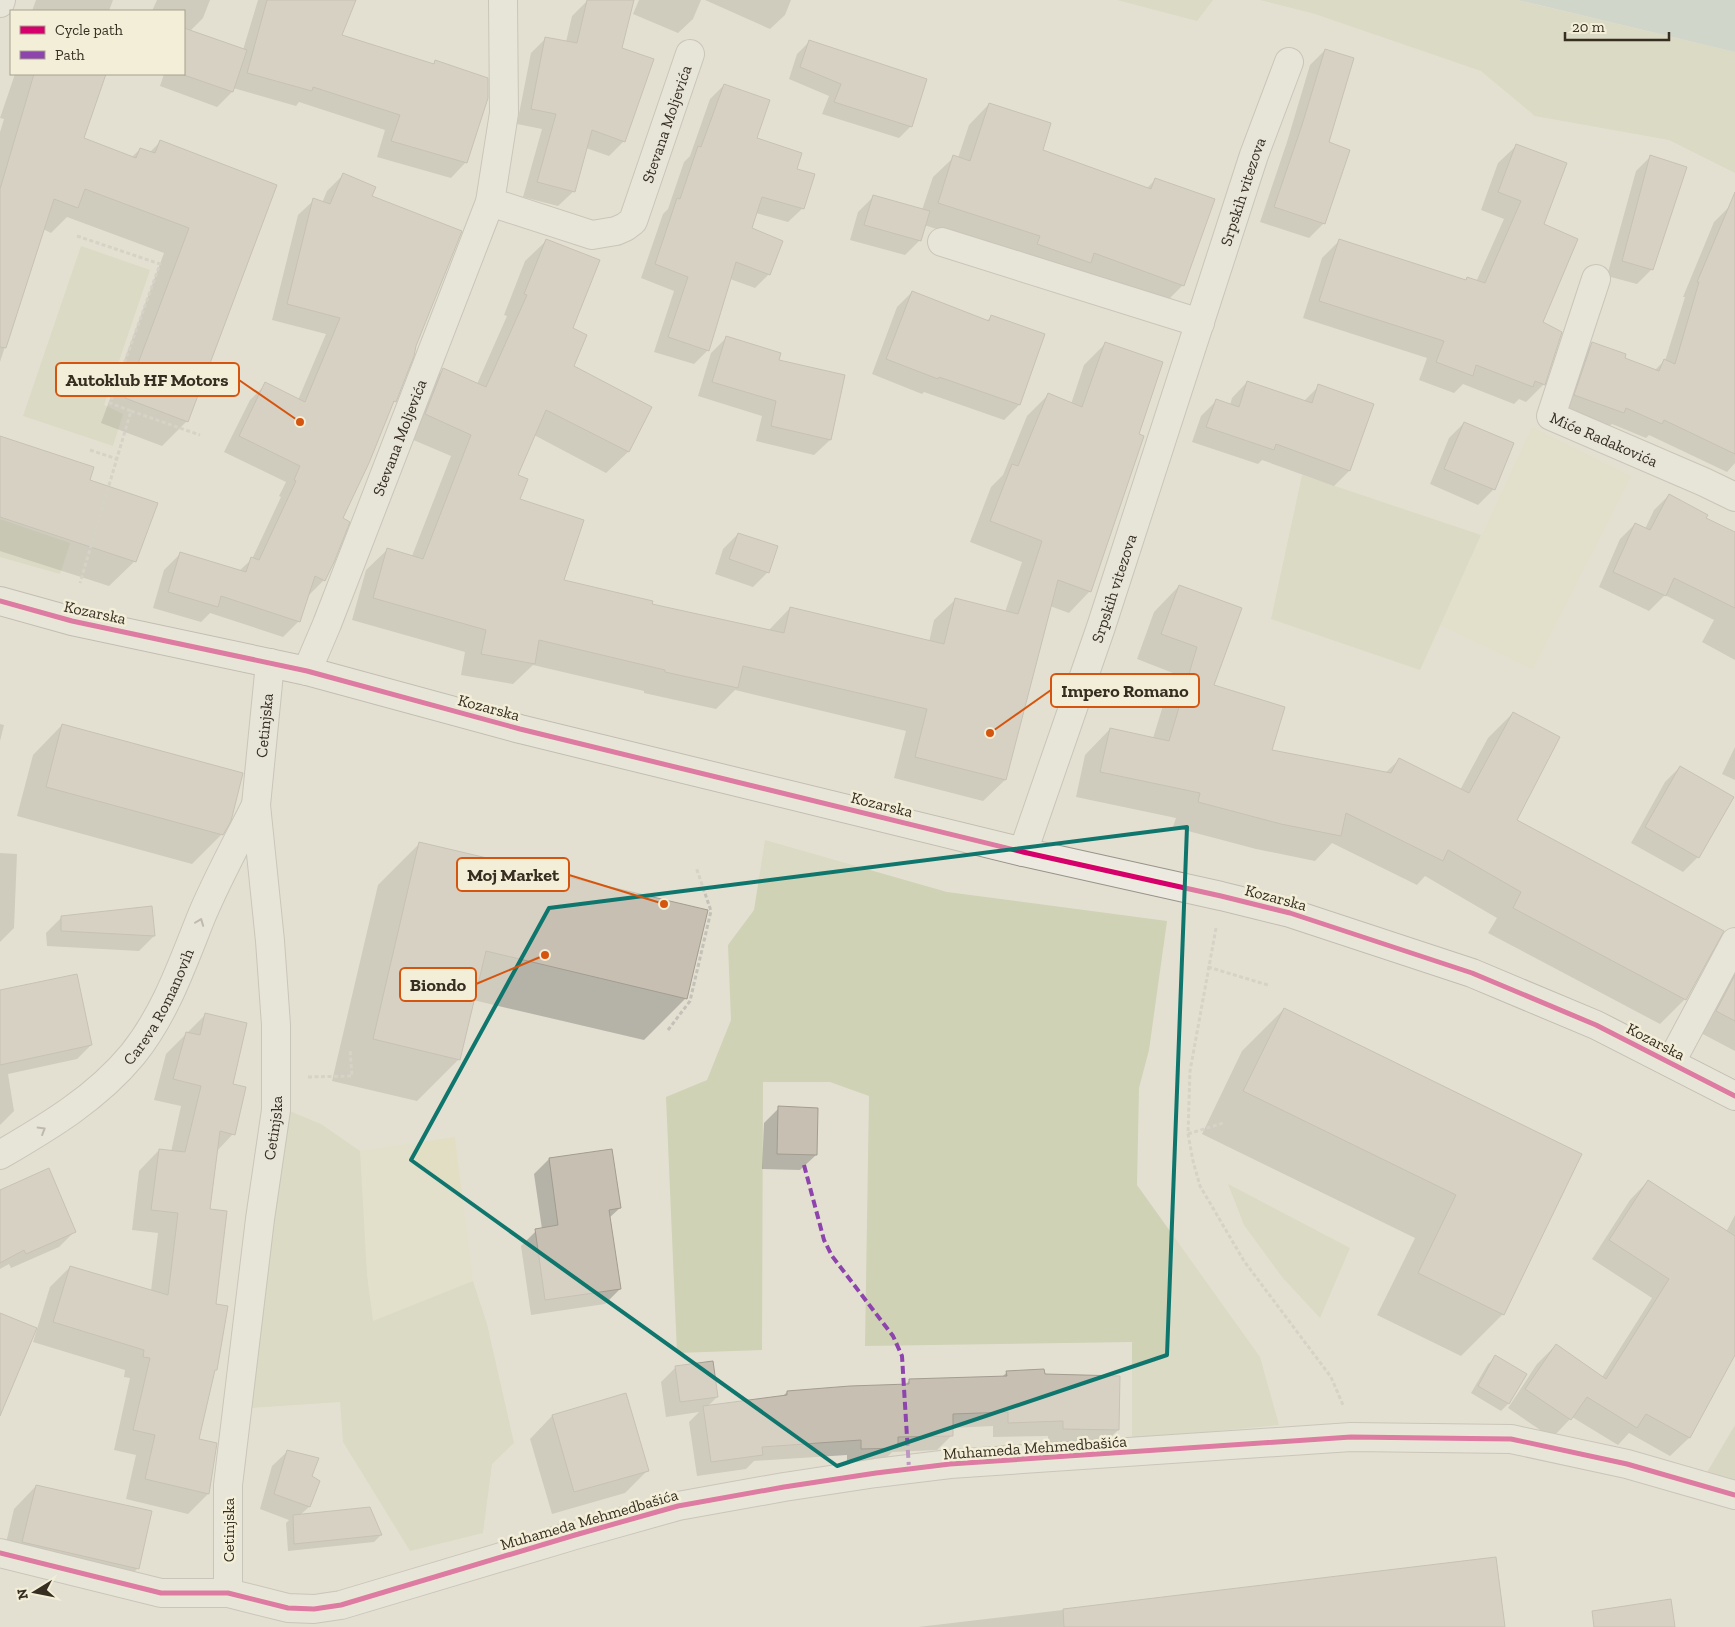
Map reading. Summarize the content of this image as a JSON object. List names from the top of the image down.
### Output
{
  "streets": {
    "street": [
      "Stevana Moljevića",
      "Srpskih vitezova",
      "Miće Radakovića",
      "Kozarska",
      "Cetinjska",
      "Careva Romanovih",
      "Muhameda Mehmedbašića"
    ]
  },
  "crossings": [
    ["Stevana Moljevića", "Kozarska"],
    ["Srpskih vitezova", "Kozarska"],
    ["Kozarska", "Cetinjska"],
    ["Cetinjska", "Careva Romanovih"],
    ["Cetinjska", "Muhameda Mehmedbašića"]
  ],
  "one_way": ["Careva Romanovih"],
  "places": [
    "Autoklub HF Motors",
    "Impero Romano",
    "Moj Market",
    "Biondo"
  ],
  "legend": ["Cycle path", "Path"],
  "scale_bar": "20 m",
  "north": "left"
}
